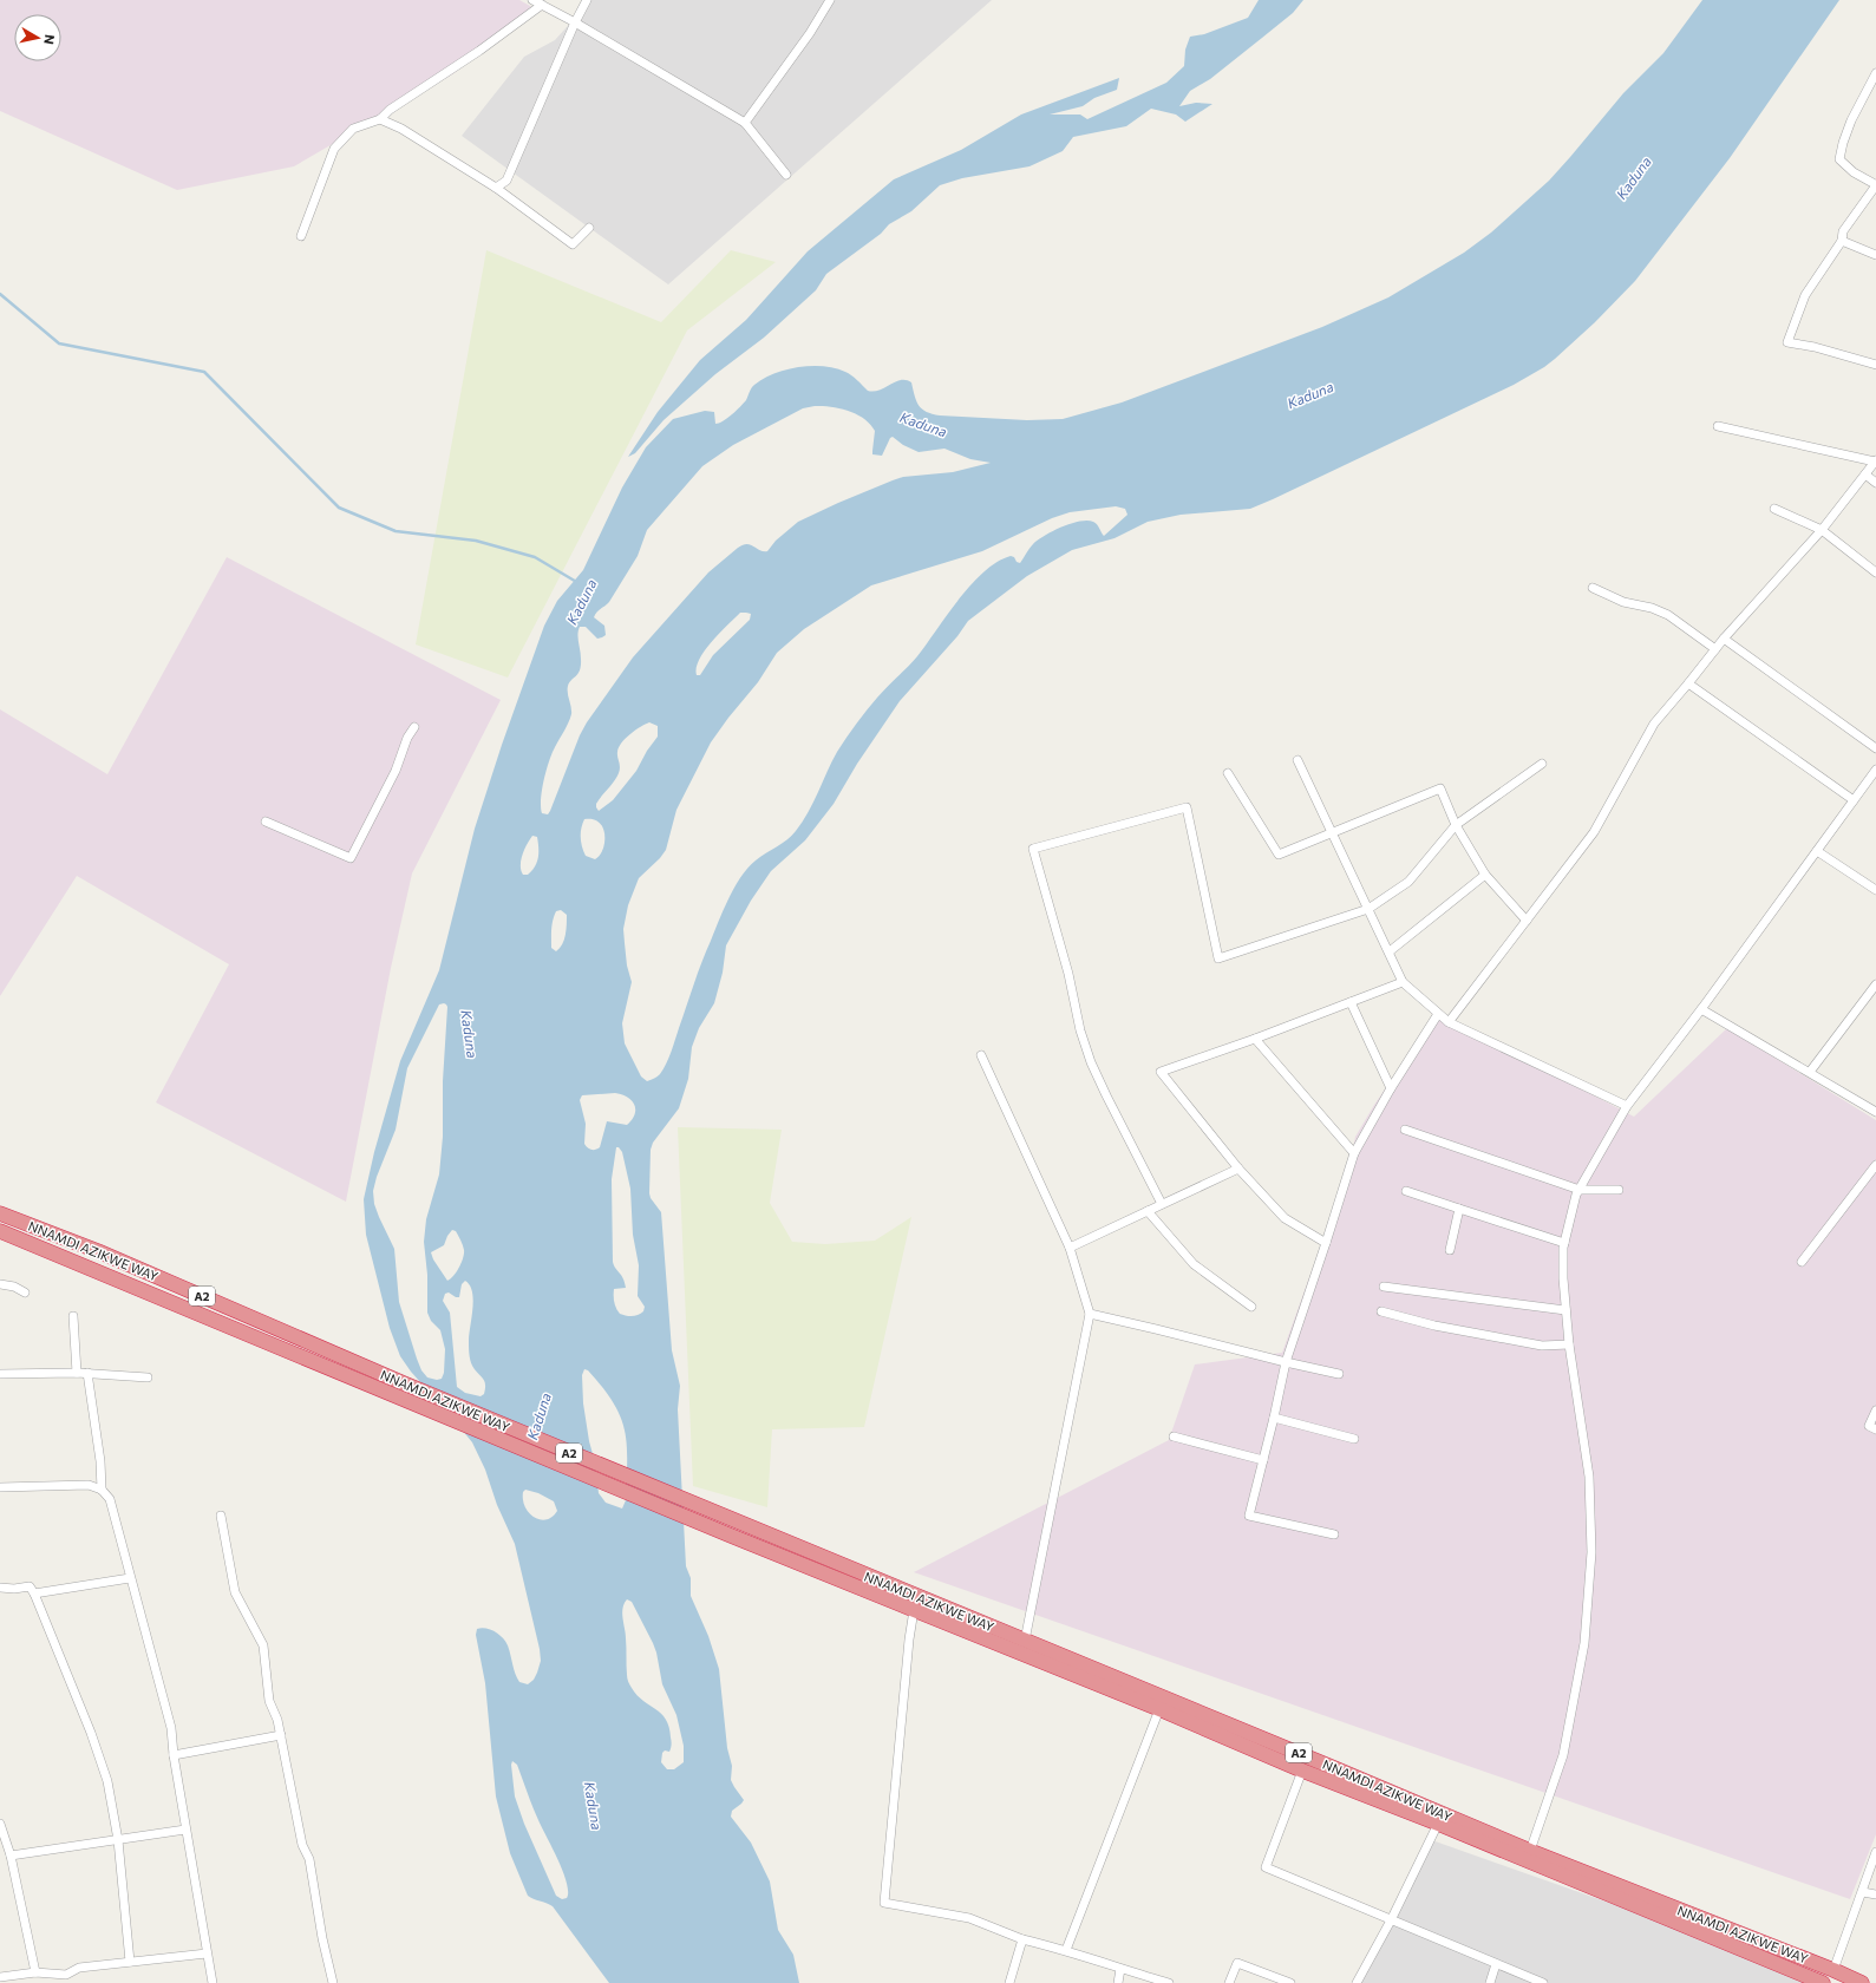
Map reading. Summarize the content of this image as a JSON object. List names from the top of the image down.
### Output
{
  "streets": {
    "highway": ["NNAMDI AZIKWE WAY", "A2"]
  },
  "water": ["Kaduna"],
  "north": "right"
}
